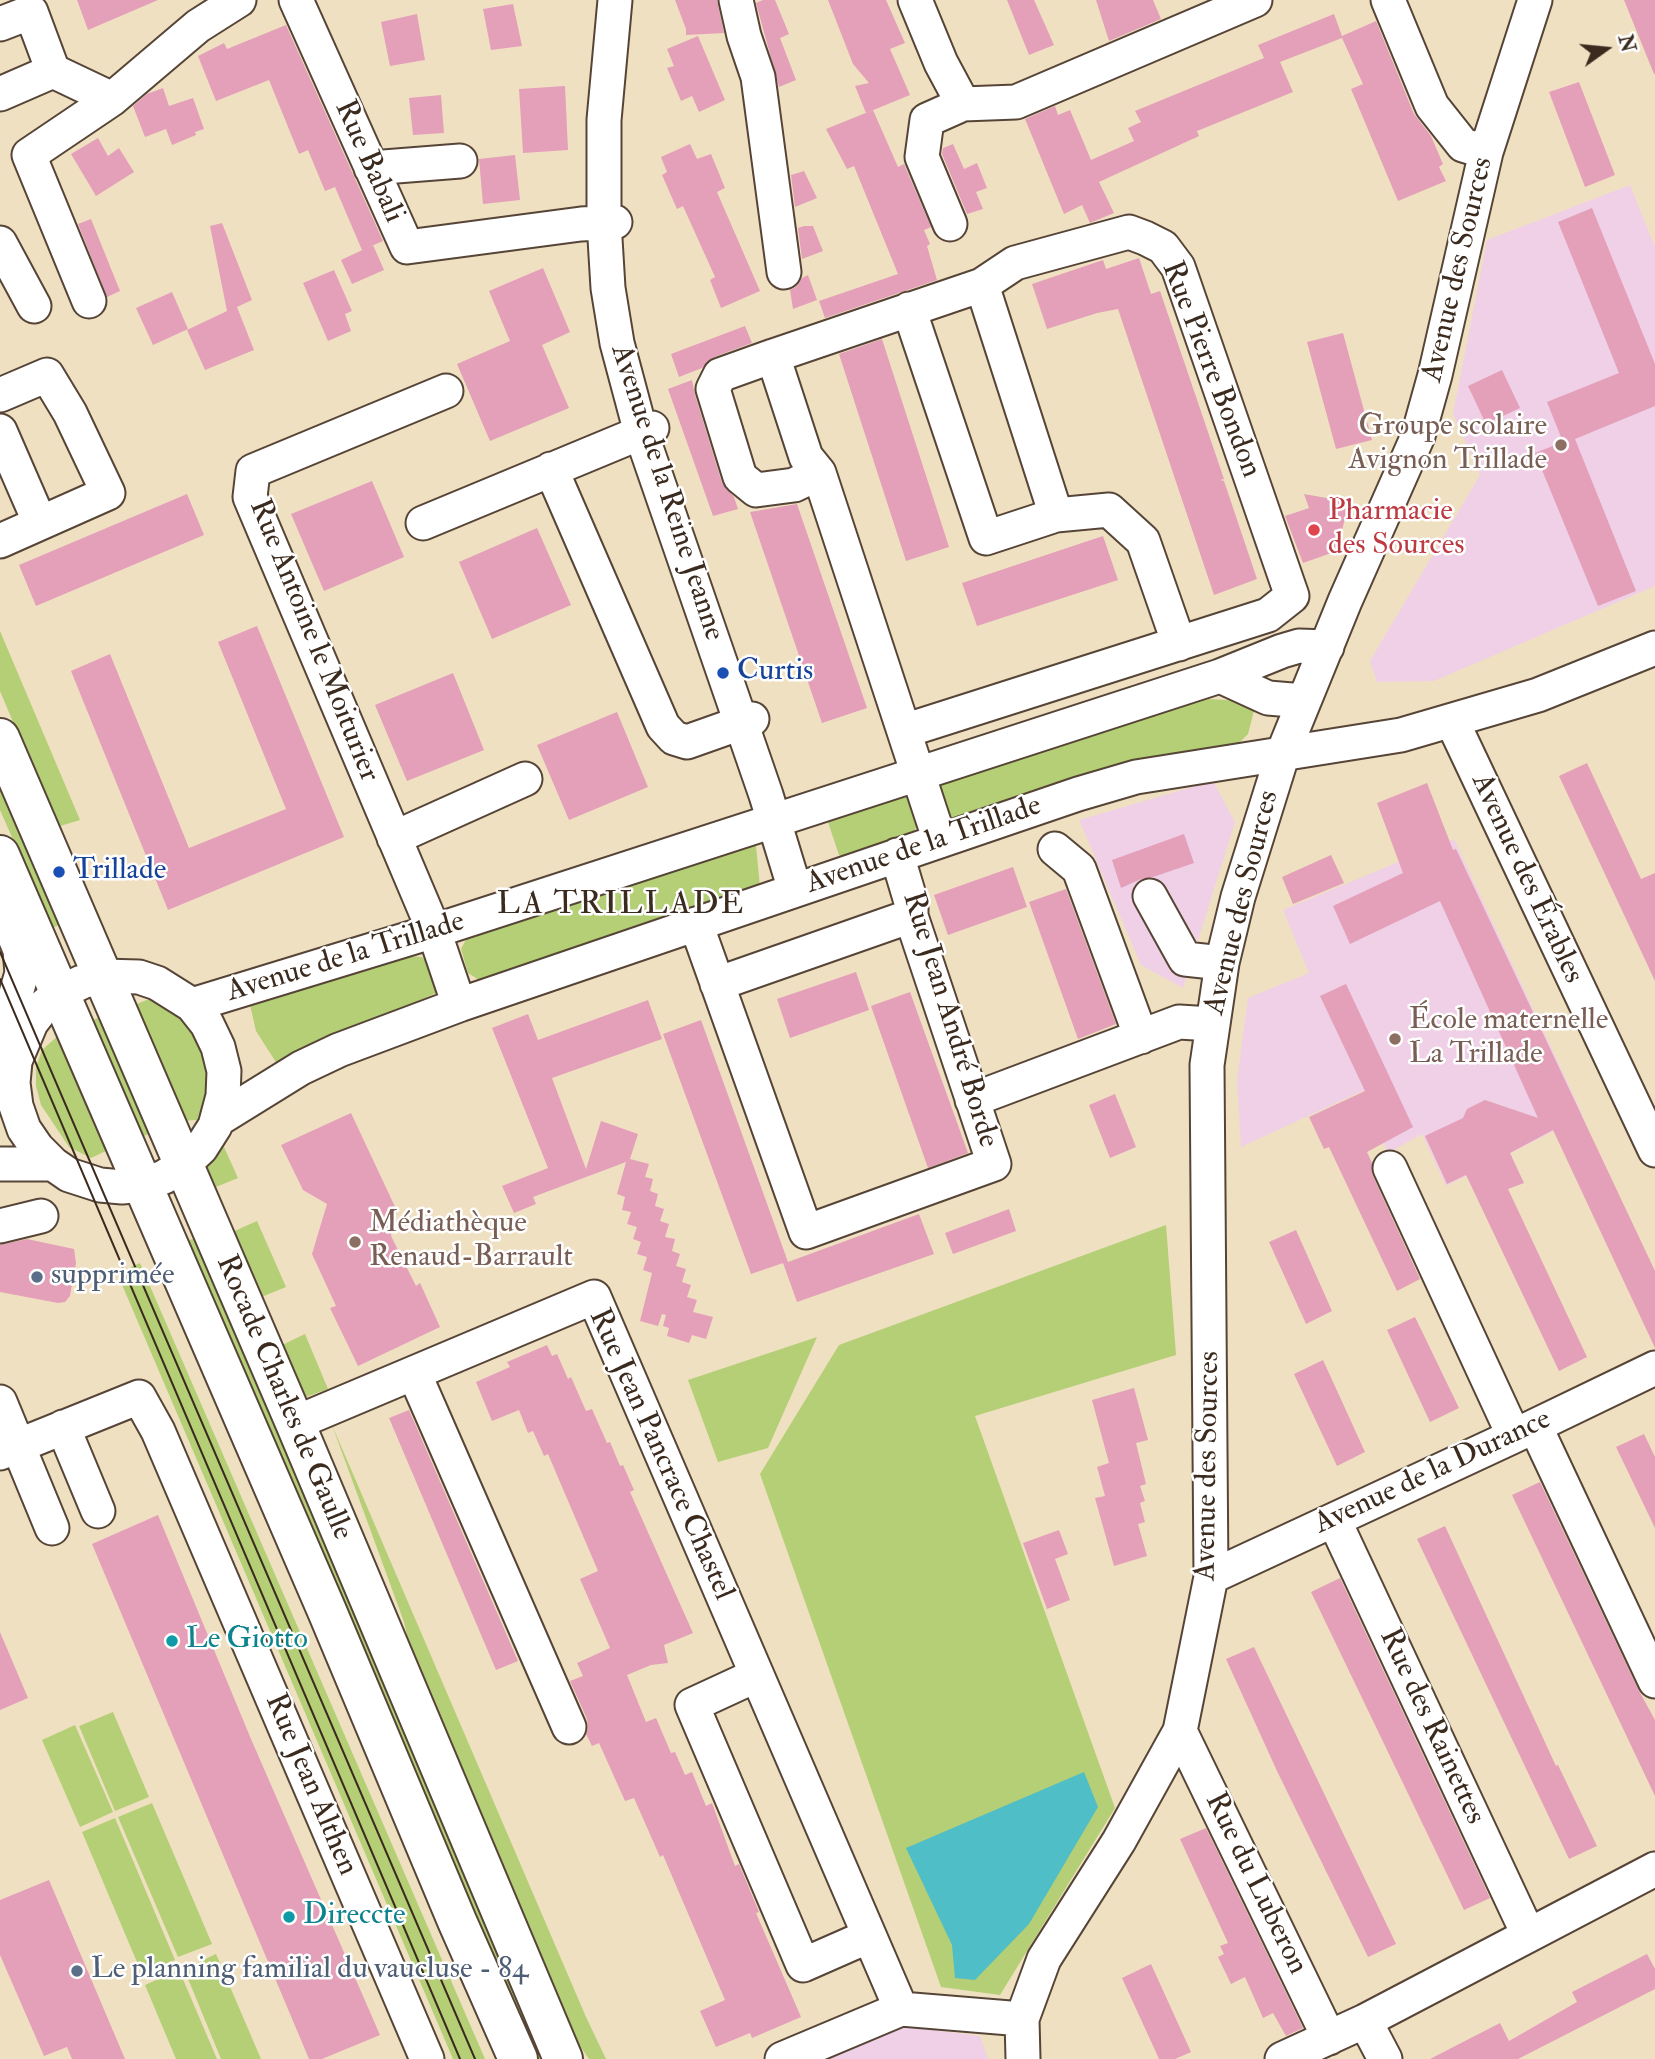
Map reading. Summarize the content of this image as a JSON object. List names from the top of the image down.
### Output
{
  "streets": {
    "main road": ["Rocade Charles de Gaulle"],
    "street": [
      "Rue Babali",
      "Avenue des Sources",
      "Rue Pierre Bondon",
      "Avenue de la Reine Jeanne",
      "Rue Antoine le Moiturier",
      "Avenue de la Trillade",
      "Avenue des Érables",
      "Rue Jean André Borde",
      "Rue Jean Pancrace Chastel",
      "Avenue de la Durance",
      "Rue des Rainettes",
      "Rue Jean Althen",
      "Rue du Luberon"
    ]
  },
  "crossings": [
    ["Rue Babali", "Avenue de la Reine Jeanne"],
    ["Avenue des Sources", "Avenue de la Trillade"],
    ["Avenue des Sources", "Avenue de la Durance"],
    ["Avenue des Sources", "Rue du Luberon"],
    ["Avenue de la Reine Jeanne", "Avenue de la Trillade"],
    ["Rue Antoine le Moiturier", "Avenue de la Trillade"],
    ["Avenue de la Trillade", "Avenue des Érables"],
    ["Avenue de la Trillade", "Rue Jean André Borde"],
    ["Rocade Charles de Gaulle", "Rue Jean Pancrace Chastel"],
    ["Avenue de la Durance", "Rue des Rainettes"]
  ],
  "districts": ["LA TRILLADE"],
  "places": [
    "Groupe scolaire Avignon Trillade",
    "Pharmacie des Sources",
    "Curtis",
    "Trillade",
    "École maternelle La Trillade",
    "Médiathèque Renaud-Barrault",
    "supprimée",
    "Le Giotto",
    "Direccte",
    "Le planning familial du vaucluse - 84"
  ],
  "north": "right"
}
